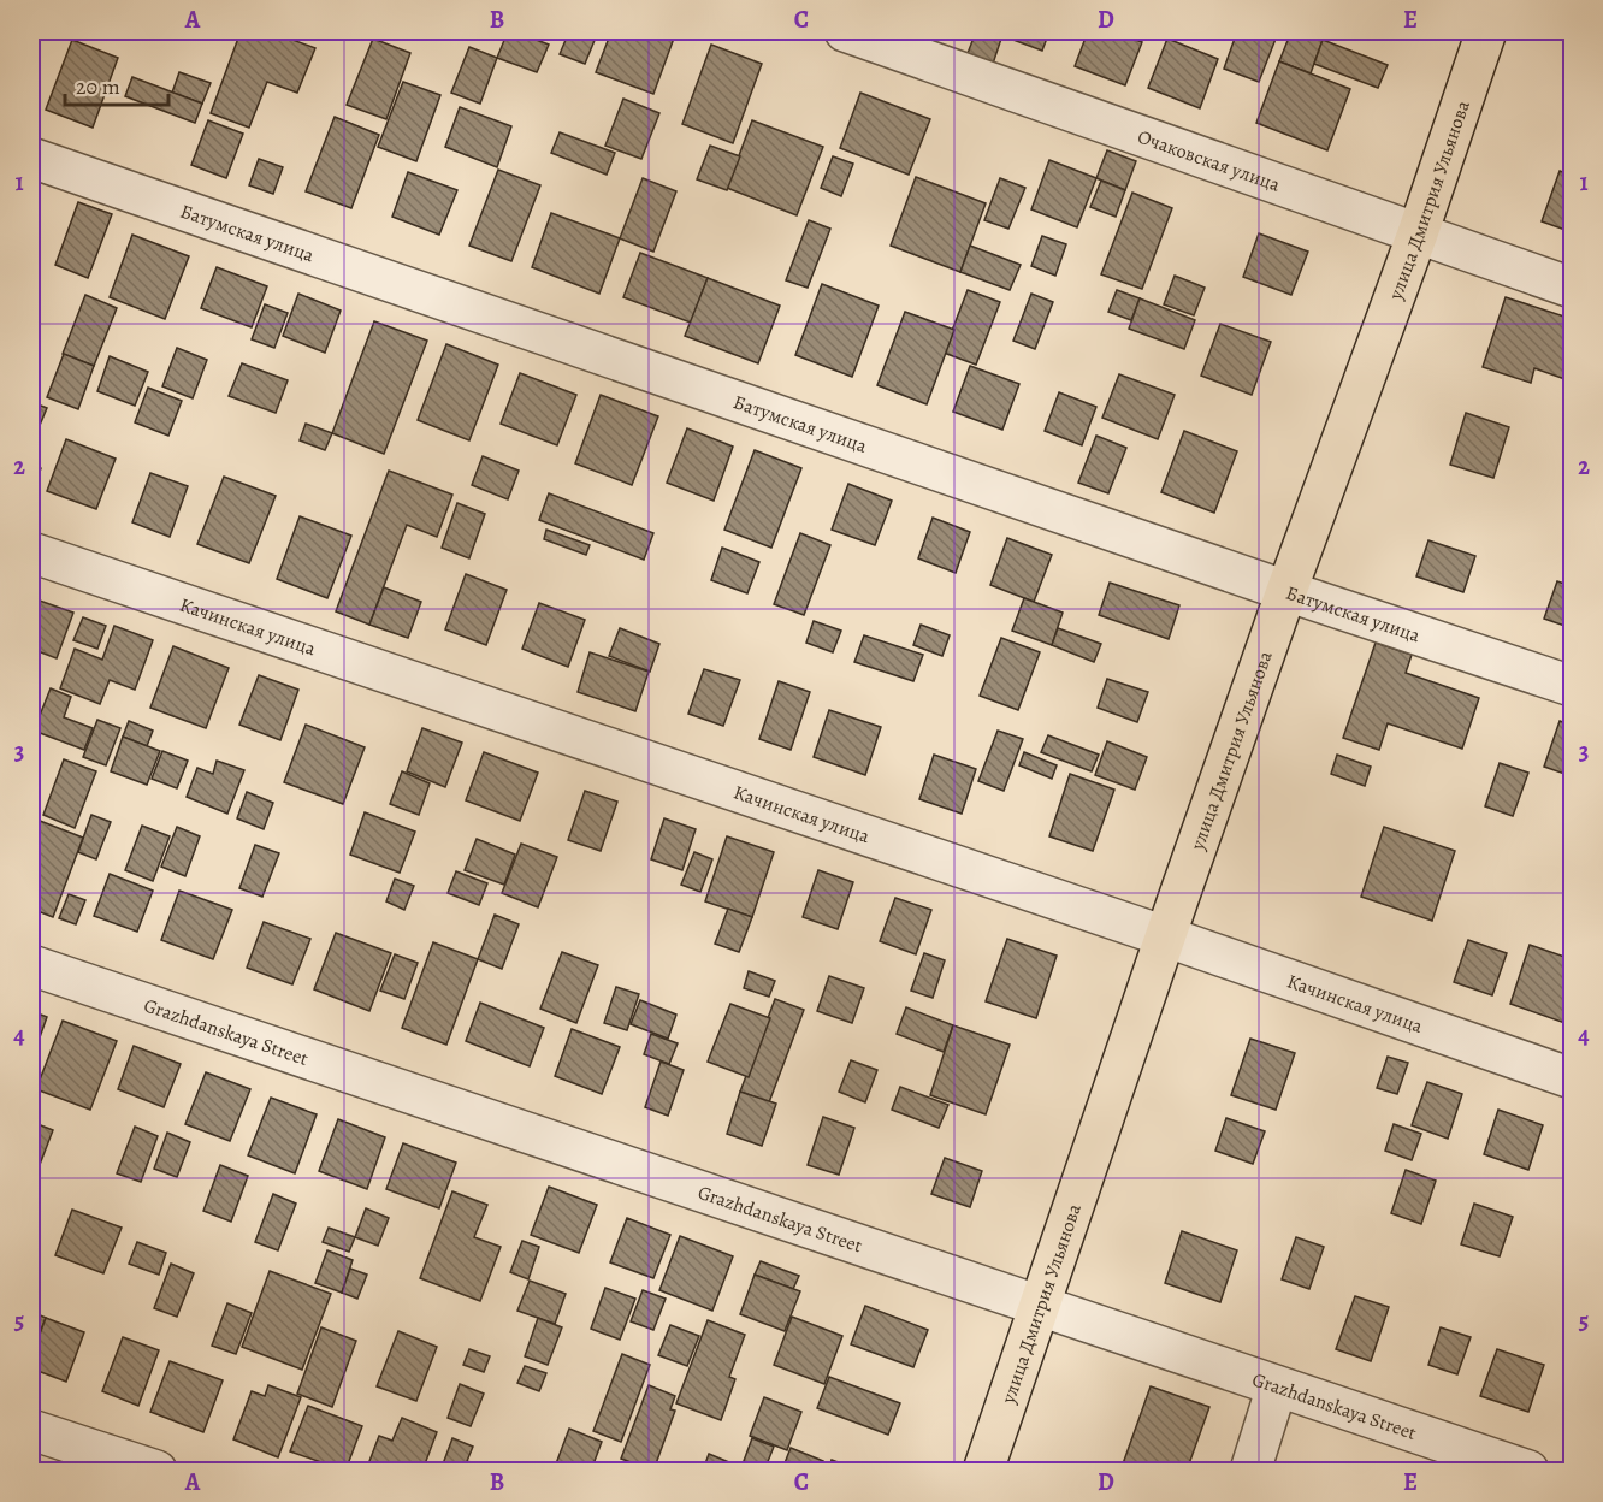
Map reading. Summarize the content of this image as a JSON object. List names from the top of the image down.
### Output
{
  "streets": {
    "main road": ["улица Дмитрия Ульянова"],
    "street": [
      "Очаковская улица",
      "Батумская улица",
      "Качинская улица",
      "Grazhdanskaya Street"
    ]
  },
  "crossings": [
    ["Очаковская улица", "улица Дмитрия Ульянова"],
    ["улица Дмитрия Ульянова", "Батумская улица"],
    ["улица Дмитрия Ульянова", "Качинская улица"],
    ["улица Дмитрия Ульянова", "Grazhdanskaya Street"]
  ],
  "scale_bar": "20 m",
  "grid": {
    "columns": [
      "A",
      "B",
      "C",
      "D",
      "E"
    ],
    "rows": [
      "1",
      "2",
      "3",
      "4",
      "5"
    ]
  }
}
